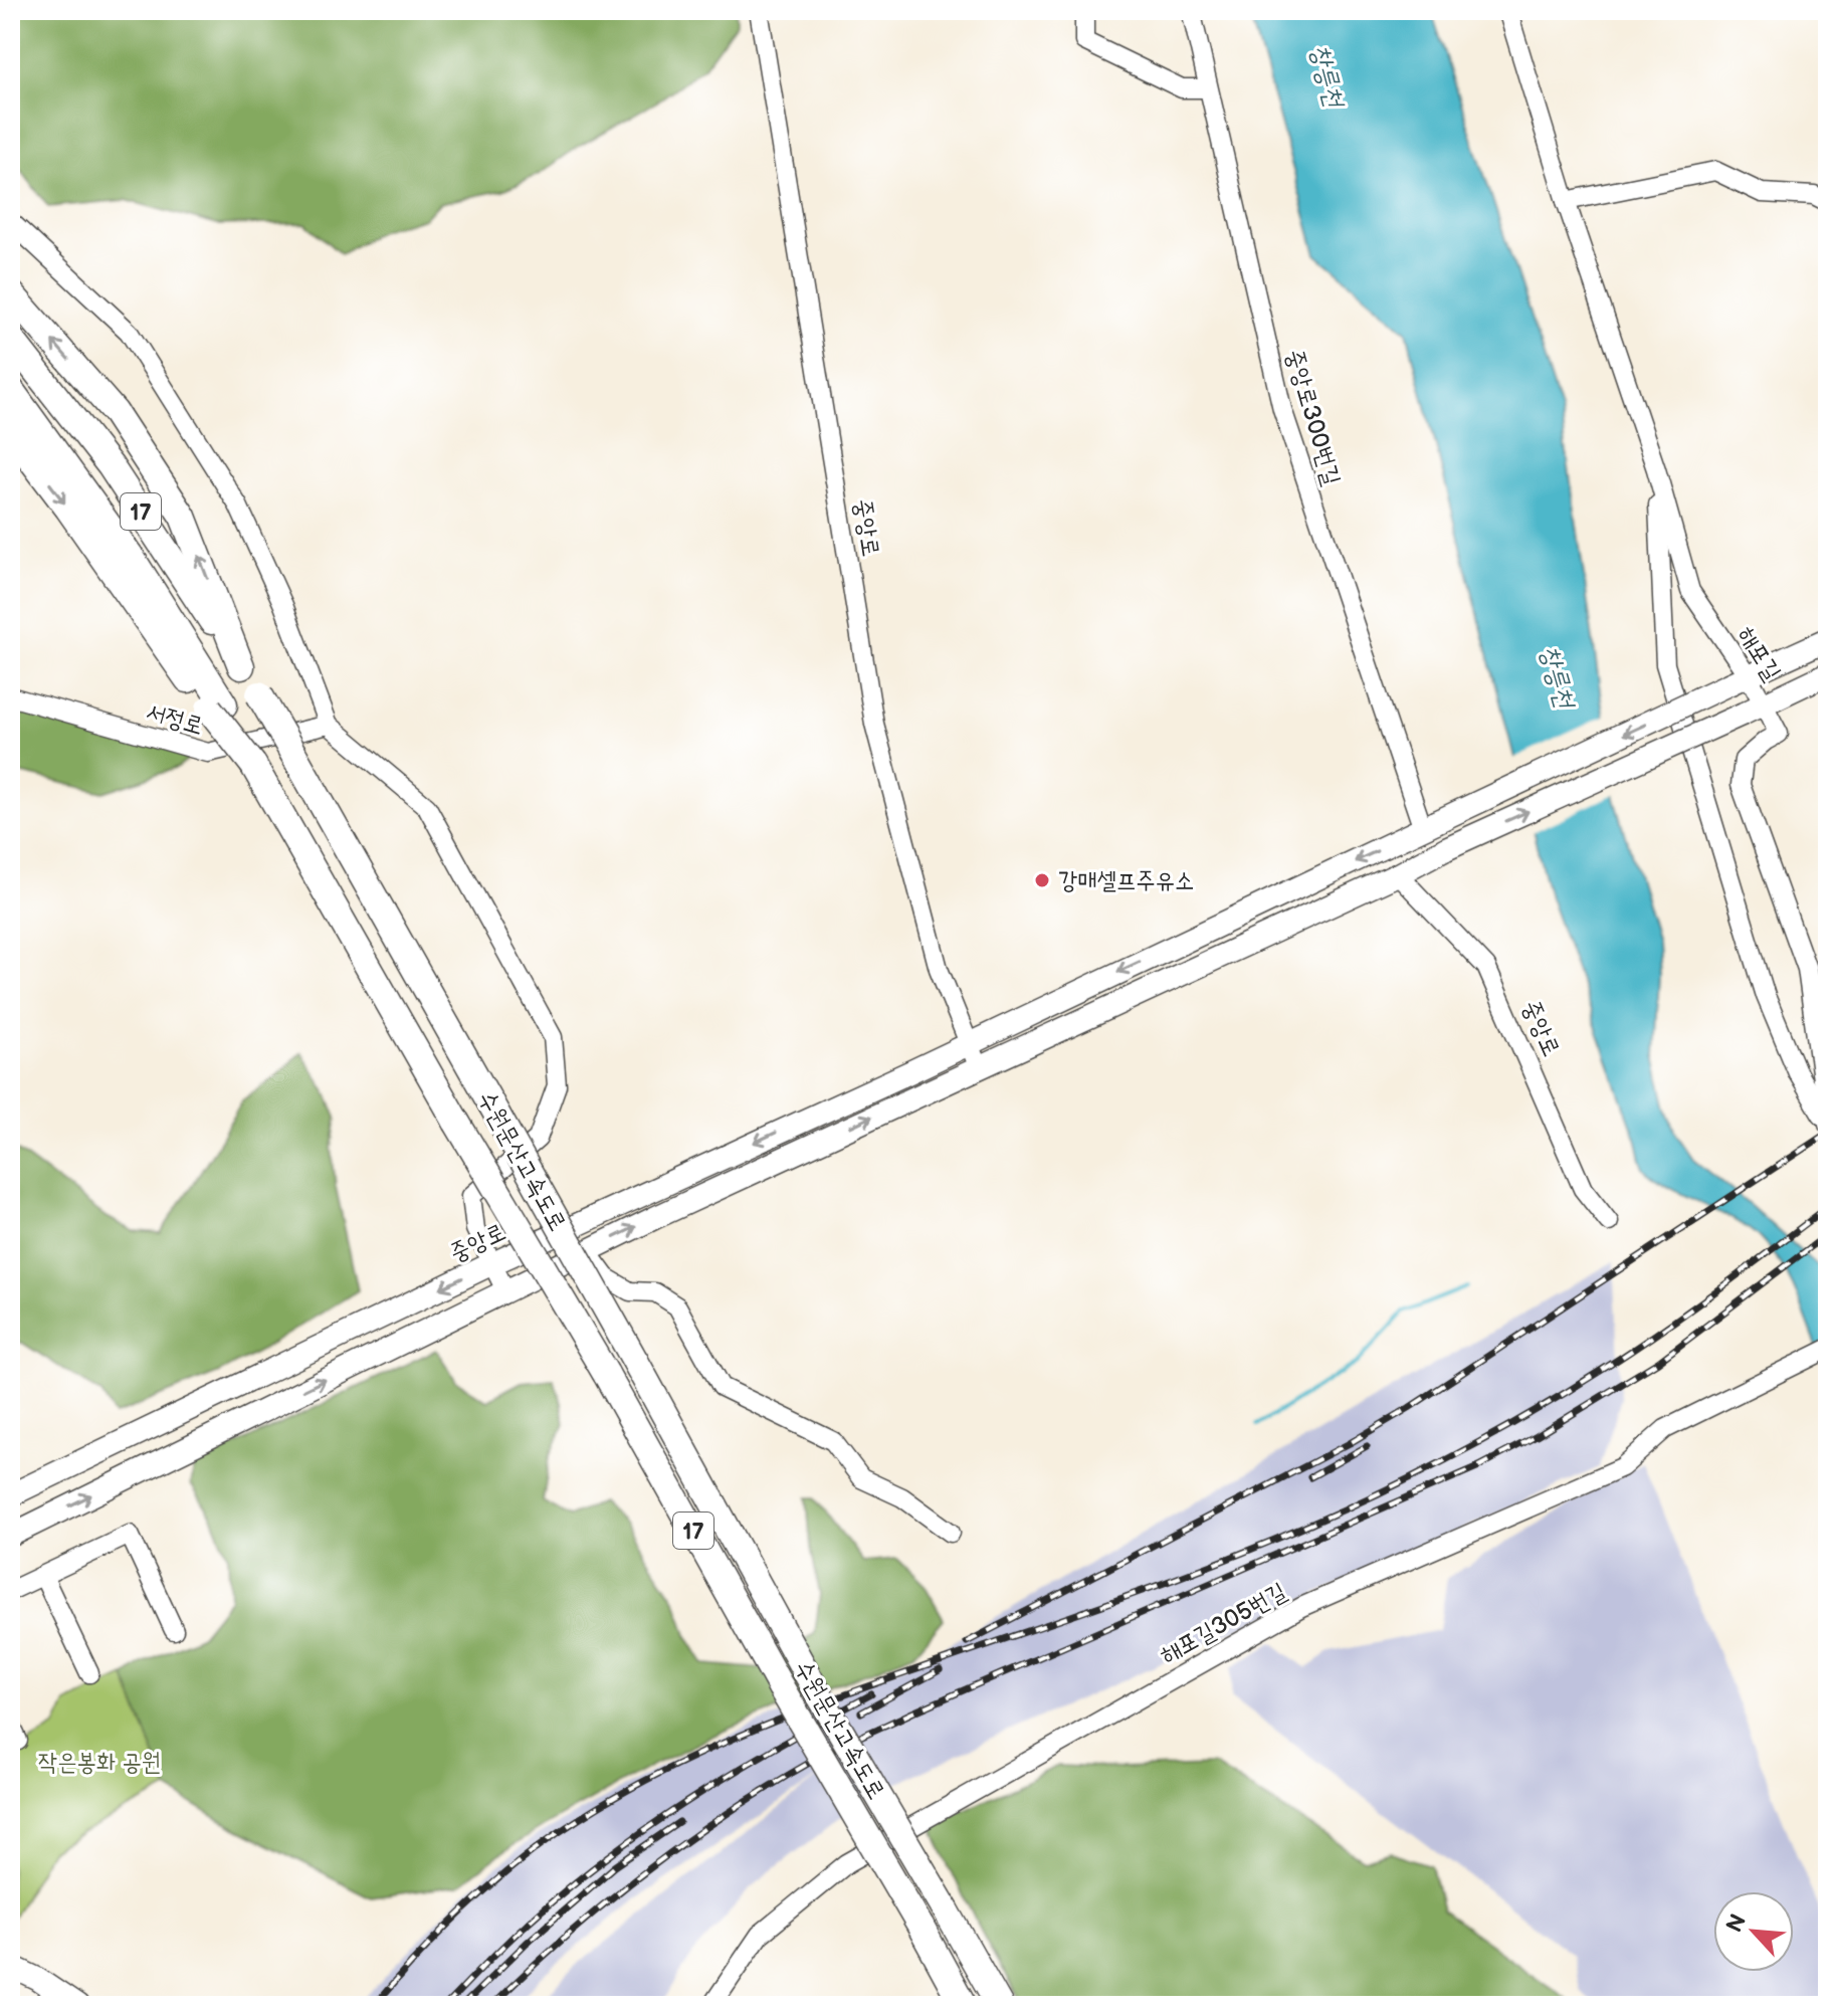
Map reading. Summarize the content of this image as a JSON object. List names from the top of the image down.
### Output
{
  "streets": {
    "highway": ["17", "수원문산고속도로"],
    "main road": ["중앙로"],
    "street": [
      "중앙로300번길",
      "해포길",
      "서정로",
      "해포길305번길"
    ]
  },
  "crossings": [
    ["중앙로300번길", "중앙로"],
    ["중앙로", "해포길"]
  ],
  "one_way": ["중앙로"],
  "water": ["창릉천"],
  "parks": ["작은봉화 공원"],
  "places": ["강매셀프주유소"],
  "north": "top left"
}
